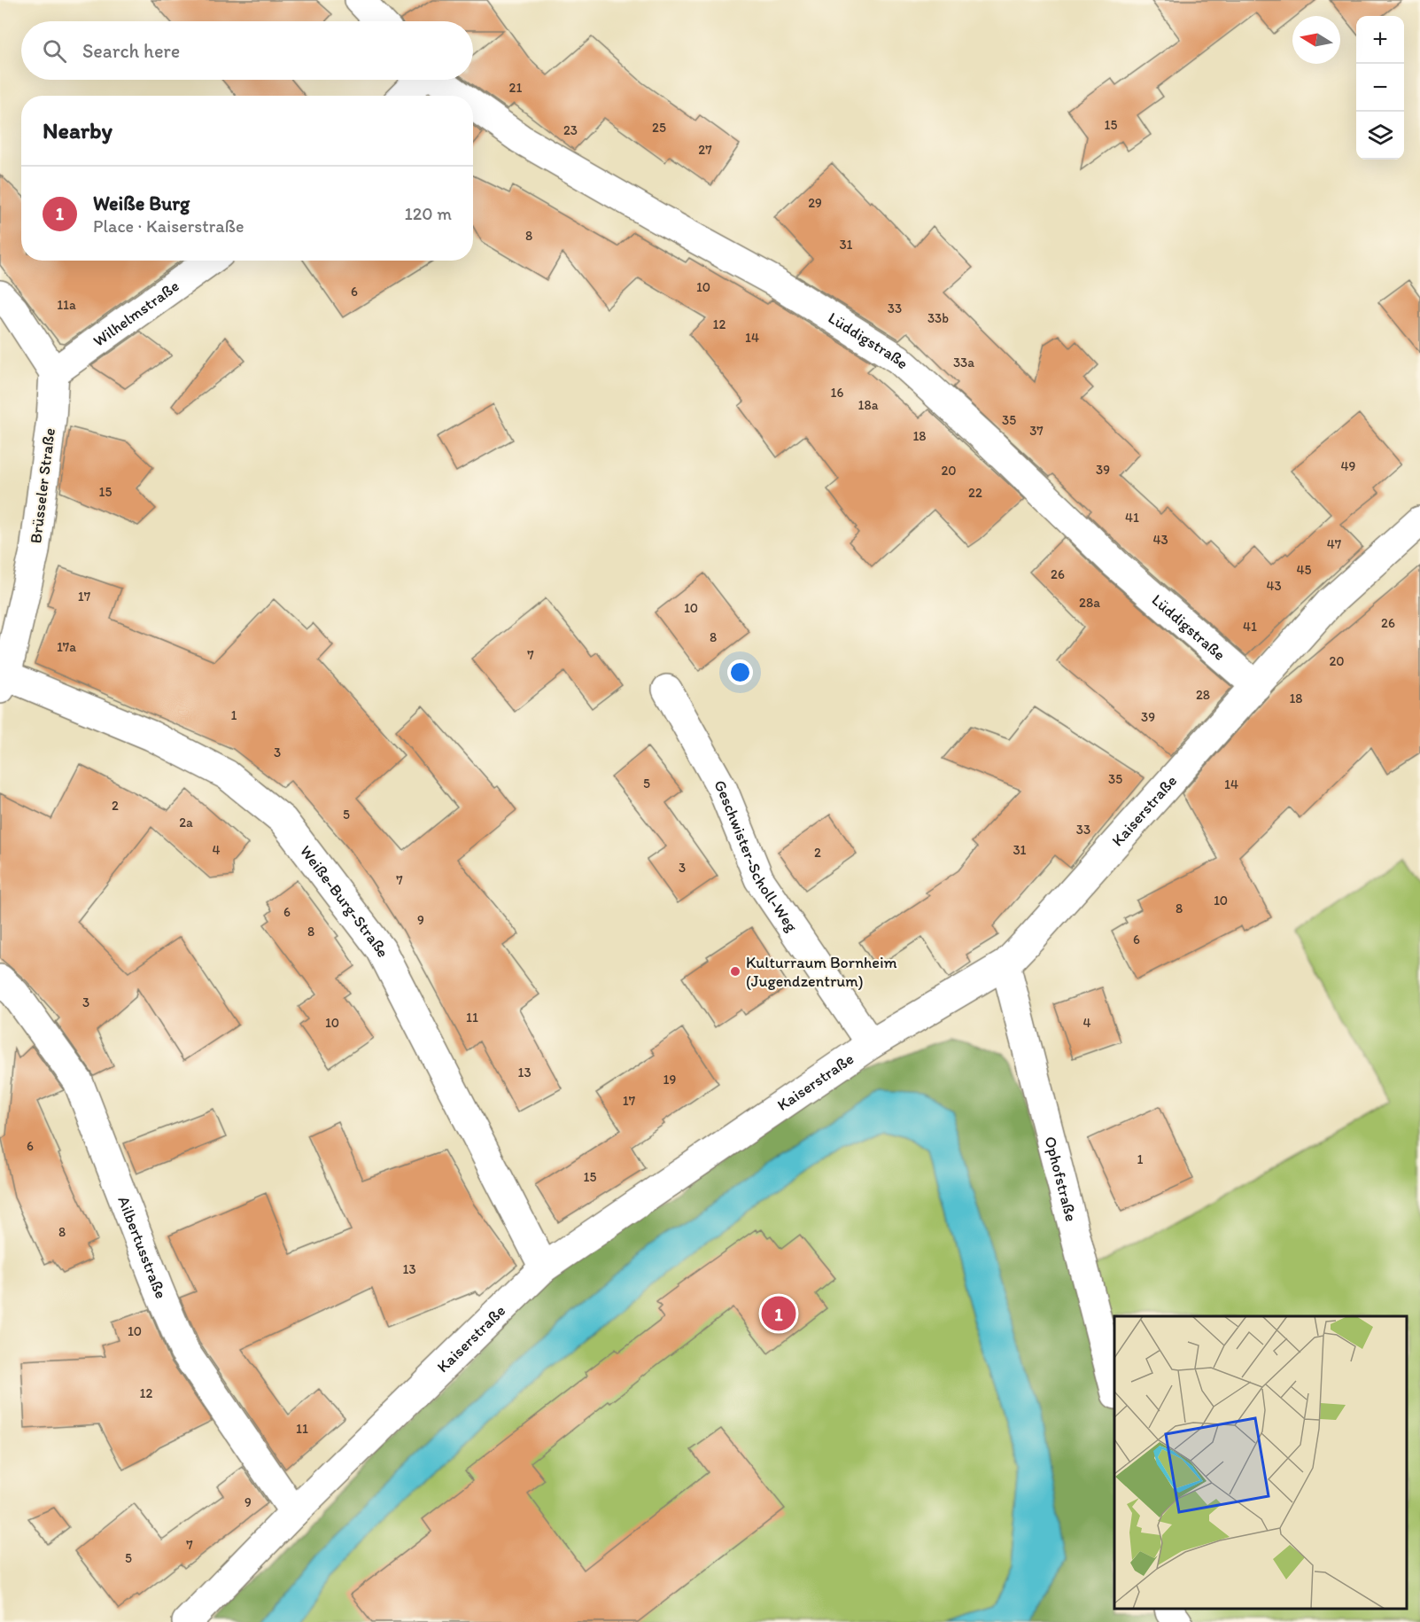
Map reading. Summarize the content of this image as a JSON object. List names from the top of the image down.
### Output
{
  "streets": {
    "street": [
      "Wilhelmstraße",
      "Lüddigstraße",
      "Brüsseler Straße",
      "Kaiserstraße",
      "Geschwister-Scholl-Weg",
      "Weiße-Burg-Straße",
      "Ophofstraße",
      "Ailbertusstraße"
    ]
  },
  "crossings": [
    ["Wilhelmstraße", "Brüsseler Straße"],
    ["Lüddigstraße", "Kaiserstraße"],
    ["Brüsseler Straße", "Weiße-Burg-Straße"],
    ["Kaiserstraße", "Geschwister-Scholl-Weg"],
    ["Kaiserstraße", "Weiße-Burg-Straße"],
    ["Kaiserstraße", "Ophofstraße"],
    ["Kaiserstraße", "Ailbertusstraße"]
  ],
  "places": ["Kulturraum Bornheim (Jugendzentrum)"],
  "house_numbers": [
    "21",
    "15",
    "25",
    "23",
    "27",
    "29",
    "8",
    "31",
    "10",
    "6",
    "11a",
    "33",
    "33b",
    "12",
    "14",
    "33a",
    "16",
    "18a",
    "35",
    "37",
    "18",
    "49",
    "39",
    "20",
    "15",
    "22",
    "41",
    "43",
    "47",
    "45",
    "26",
    "43",
    "17",
    "28a",
    "10",
    "26",
    "41",
    "8",
    "17a",
    "7",
    "20",
    "28",
    "18",
    "1",
    "39",
    "3",
    "35",
    "5",
    "14",
    "2",
    "5",
    "2a",
    "33",
    "4",
    "31",
    "2",
    "3",
    "7",
    "10",
    "8",
    "6",
    "9",
    "8",
    "6",
    "3",
    "11",
    "10",
    "4",
    "13",
    "19",
    "17",
    "6",
    "1",
    "15",
    "8",
    "13",
    "10",
    "12",
    "11",
    "9",
    "7",
    "5"
  ],
  "north": "left",
  "page": {
    "map_buttons": ["+", "−"],
    "search": "Search here",
    "heading": "Nearby",
    "list": [
      {
        "mark": "1",
        "name": "Weiße Burg",
        "note": "Place · Kaiserstraße",
        "value": "120 m"
      }
    ],
    "pins": "1"
  }
}
